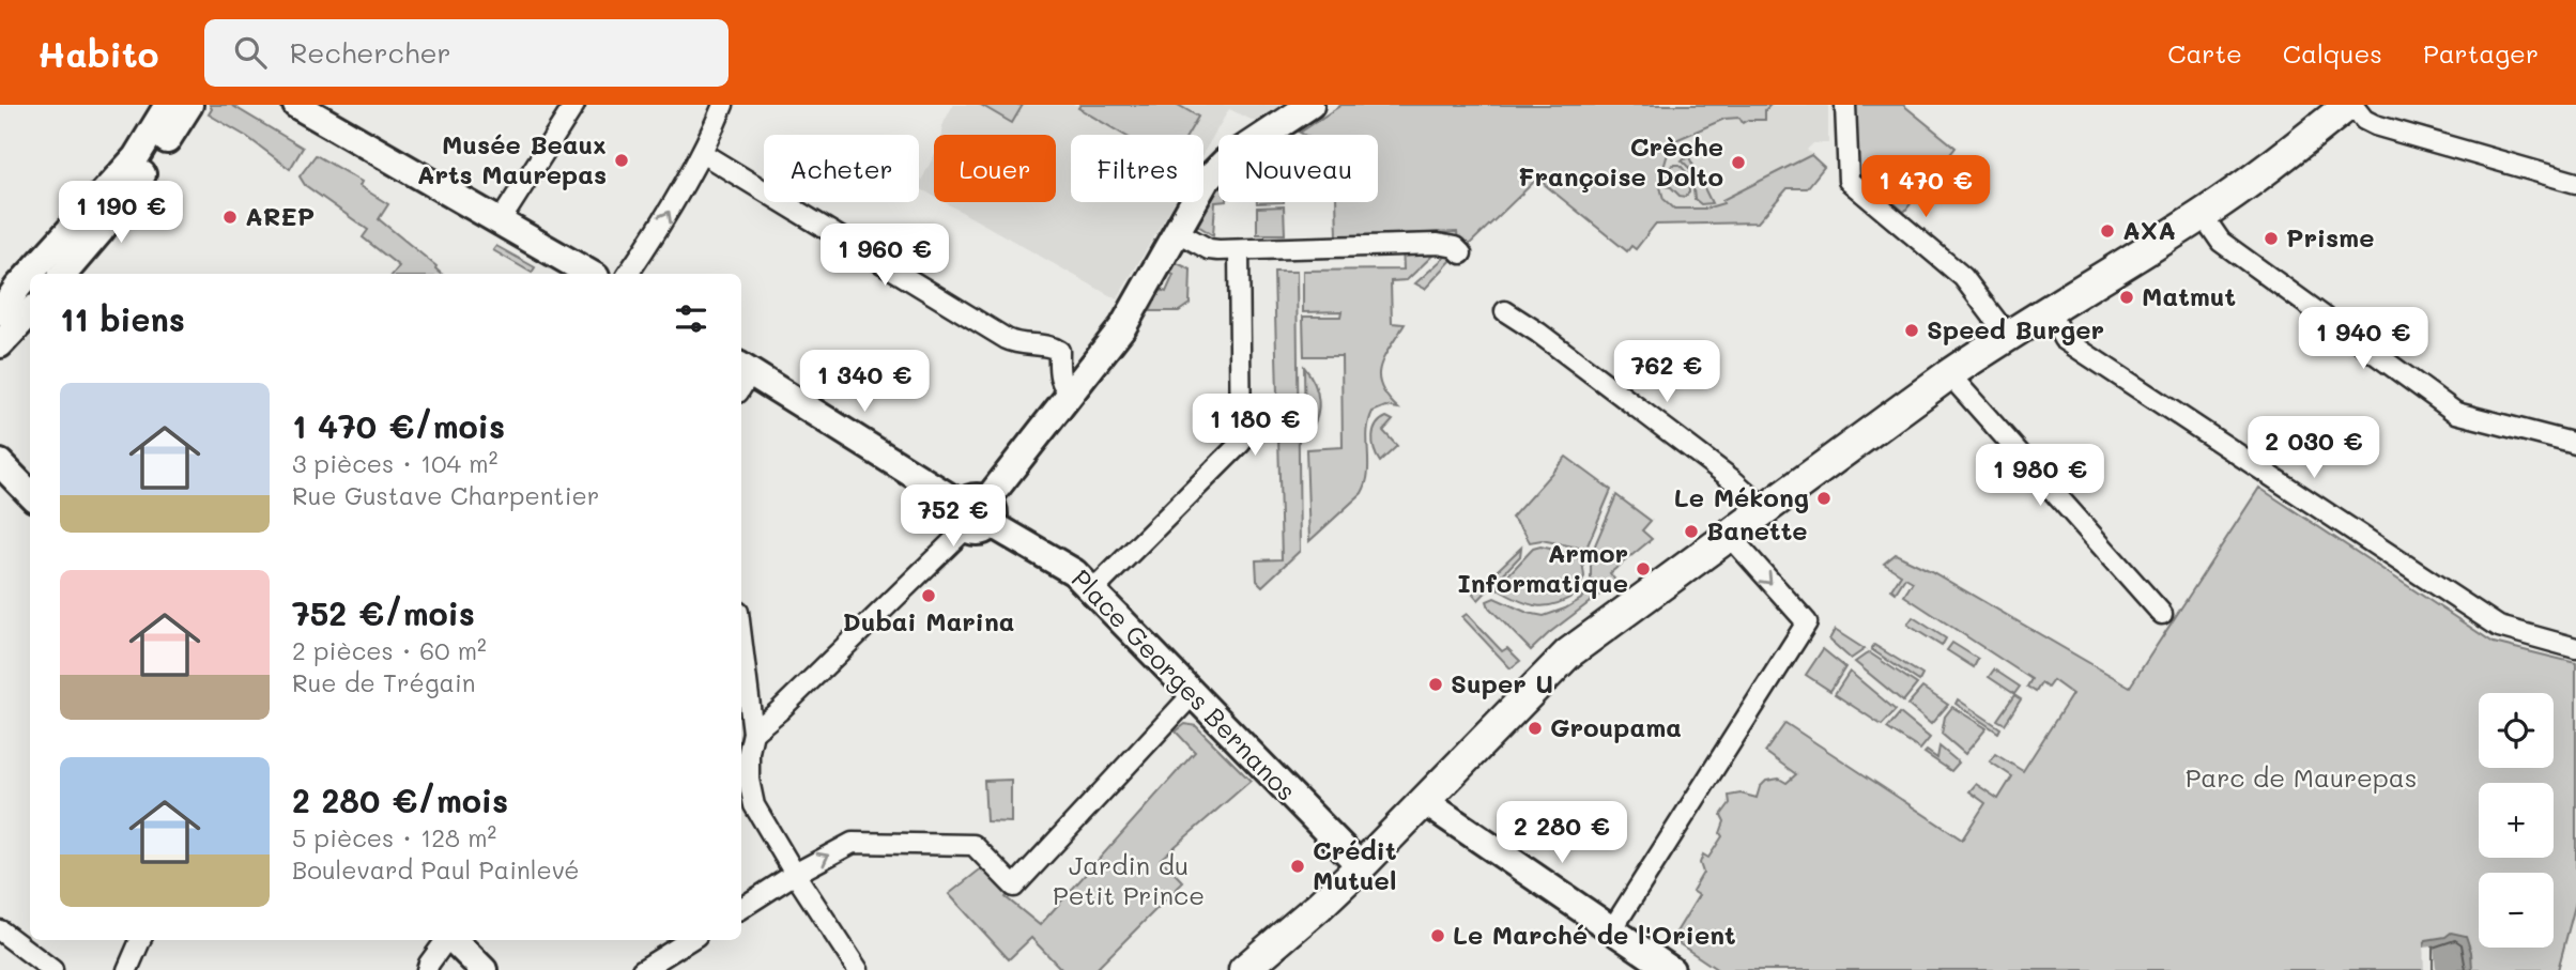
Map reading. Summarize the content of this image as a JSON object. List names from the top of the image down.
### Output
{
  "streets": {
    "street": ["Place Georges Bernanos"]
  },
  "parks": ["Parc de Maurepas", "Jardin du Petit Prince"],
  "places": [
    "Musée Beaux Arts Maurepas",
    "Crèche Françoise Dolto",
    "AREP",
    "AXA",
    "Prisme",
    "Matmut",
    "Speed Burger",
    "Le Mékong",
    "Banette",
    "Armor Informatique",
    "Dubai Marina",
    "Super U",
    "Groupama",
    "Crédit Mutuel",
    "Le Marché de l'Orient"
  ],
  "page": {
    "header": "Habito",
    "search": "Rechercher",
    "nav": ["Carte", "Calques", "Partager"],
    "chip": [
      "Acheter",
      "Louer",
      "Filtres",
      "Nouveau"
    ],
    "price": [
      "1 470 €",
      "1 190 €",
      "1 960 €",
      "1 940 €",
      "762 €",
      "1 340 €",
      "1 180 €",
      "2 030 €",
      "1 980 €",
      "752 €",
      "2 280 €"
    ],
    "heading": "11 biens",
    "list": [
      {
        "name": "1 470 €/mois",
        "note": "3 pièces · 104 m² · Rue Gustave Charpentier"
      },
      {
        "name": "752 €/mois",
        "note": "2 pièces · 60 m² · Rue de Trégain"
      },
      {
        "name": "2 280 €/mois",
        "note": "5 pièces · 128 m² · Boulevard Paul Painlevé"
      }
    ],
    "map_buttons": ["+", "−"]
  }
}
